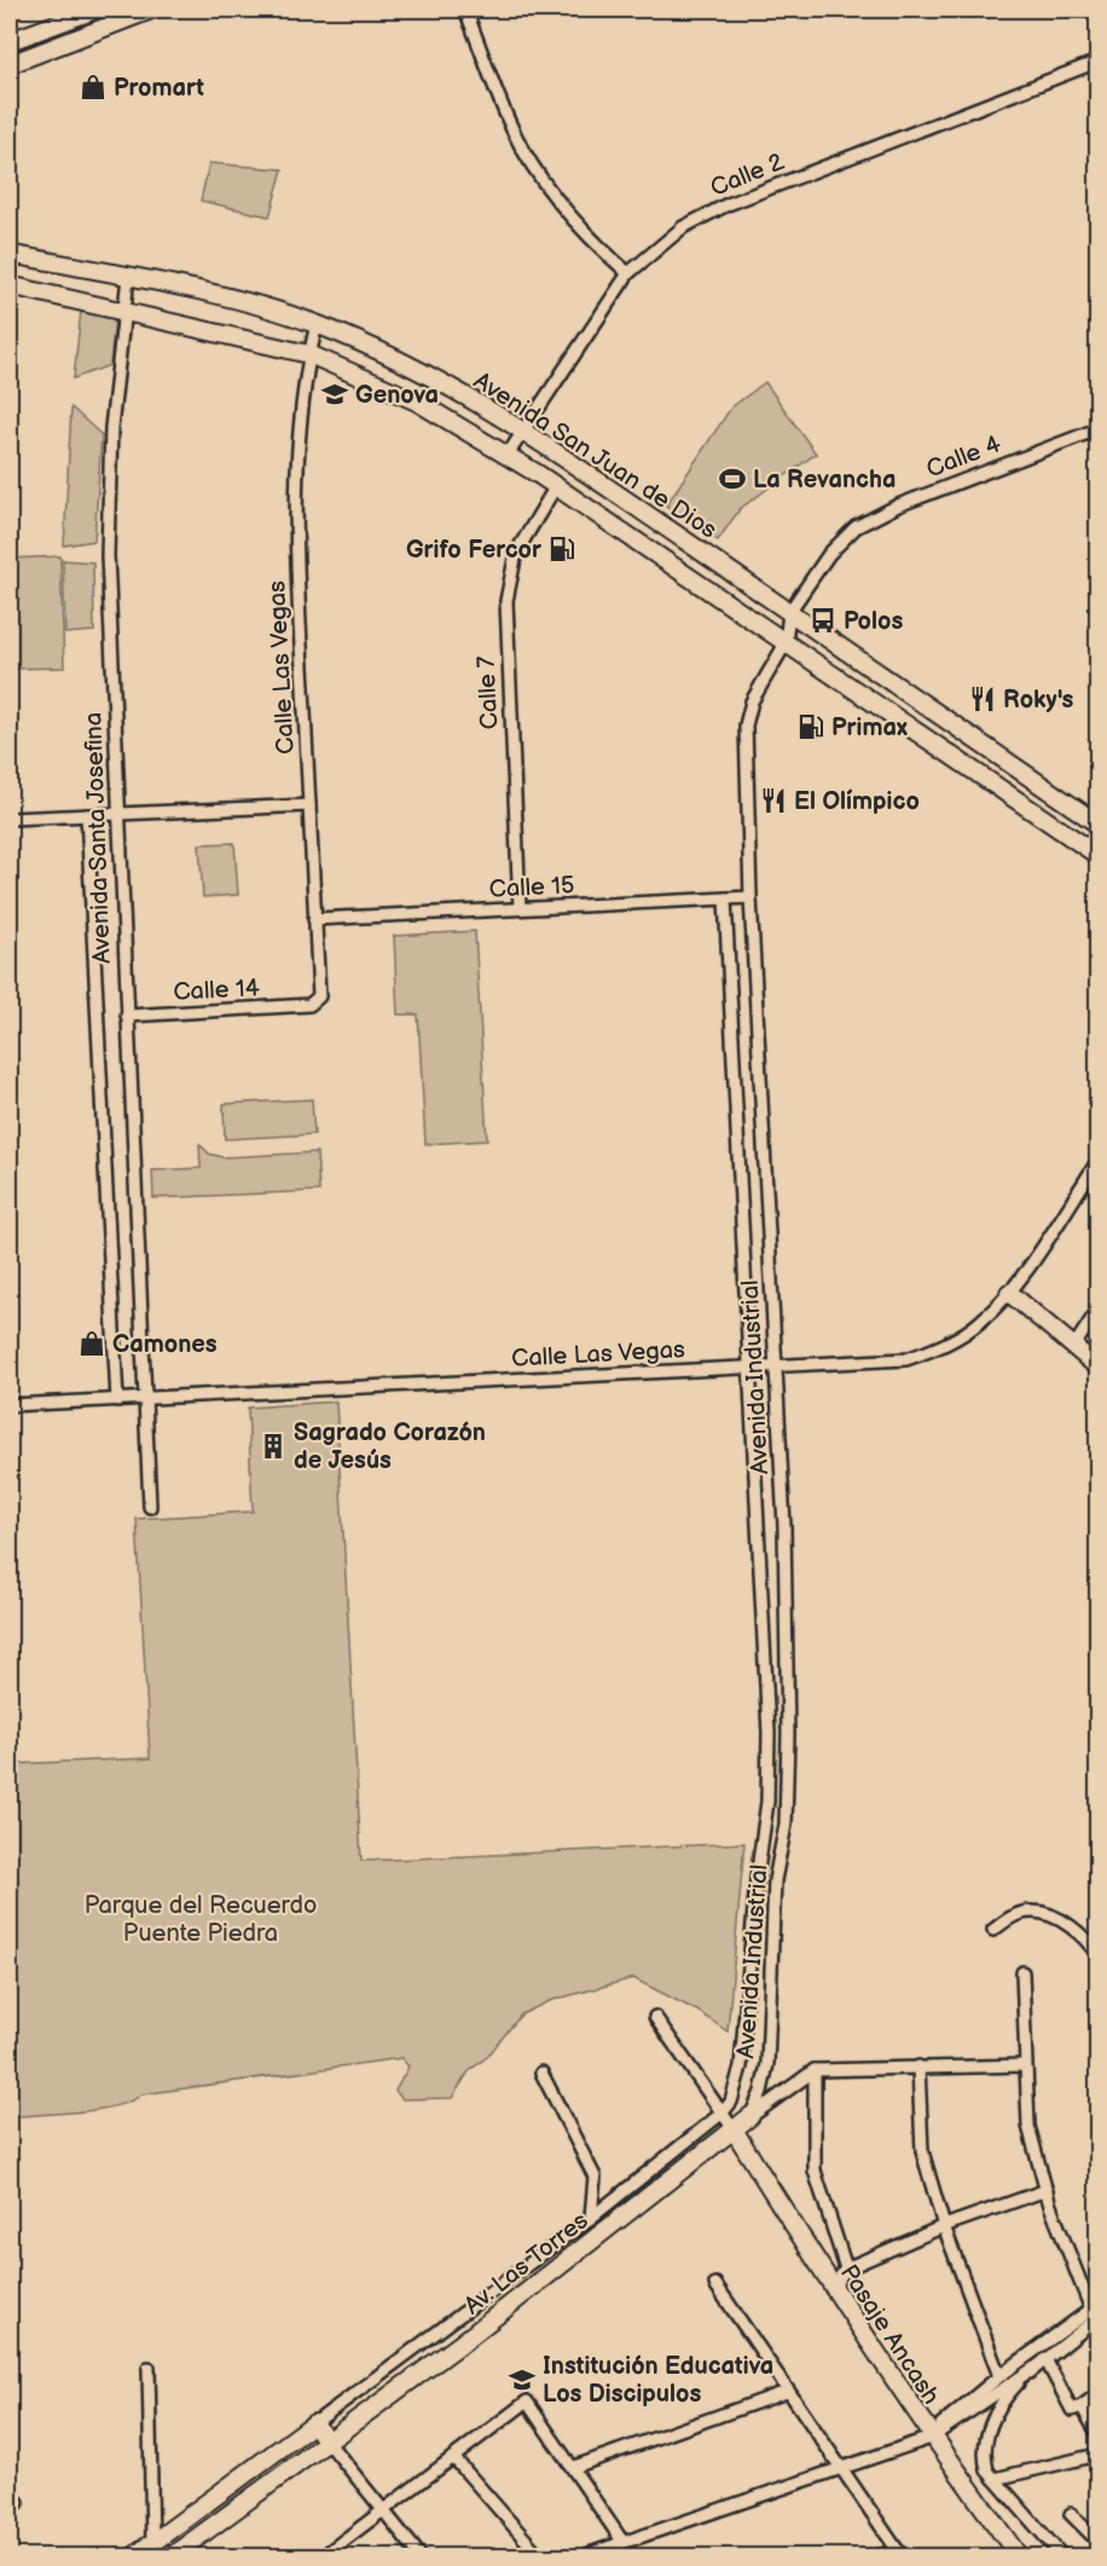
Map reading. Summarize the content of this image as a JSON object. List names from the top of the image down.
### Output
{
  "streets": {
    "main road": ["Avenida San Juan de Dios", "Av. Las Torres", "Pasaje Ancash"],
    "street": [
      "Calle 2",
      "Calle 4",
      "Calle Las Vegas",
      "Calle 7",
      "Avenida Santa Josefina",
      "Calle 15",
      "Calle 14",
      "Avenida Industrial"
    ]
  },
  "crossings": [
    ["Calle 2", "Avenida San Juan de Dios"],
    ["Avenida San Juan de Dios", "Calle 4"],
    ["Avenida San Juan de Dios", "Calle Las Vegas"],
    ["Avenida San Juan de Dios", "Calle 7"],
    ["Avenida San Juan de Dios", "Avenida Santa Josefina"],
    ["Avenida San Juan de Dios", "Avenida Industrial"],
    ["Calle 4", "Avenida Industrial"],
    ["Calle Las Vegas", "Avenida Santa Josefina"],
    ["Calle Las Vegas", "Calle 15"],
    ["Calle Las Vegas", "Calle 14"],
    ["Calle Las Vegas", "Avenida Industrial"],
    ["Calle 7", "Calle 15"],
    ["Avenida Santa Josefina", "Calle 14"],
    ["Calle 15", "Avenida Industrial"],
    ["Avenida Industrial", "Av. Las Torres"],
    ["Av. Las Torres", "Pasaje Ancash"]
  ],
  "parks": ["Parque del Recuerdo Puente Piedra"],
  "places": {
    "shop": ["Promart", "Camones"],
    "school or university": ["Genova", "Institución Educativa Los Discipulos"],
    "sports": ["La Revancha"],
    "fuel station": ["Grifo Fercor", "Primax"],
    "bus stop": ["Polos"],
    "restaurant": ["Roky's", "El Olímpico"],
    "building": ["Sagrado Corazón de Jesús"]
  }
}
